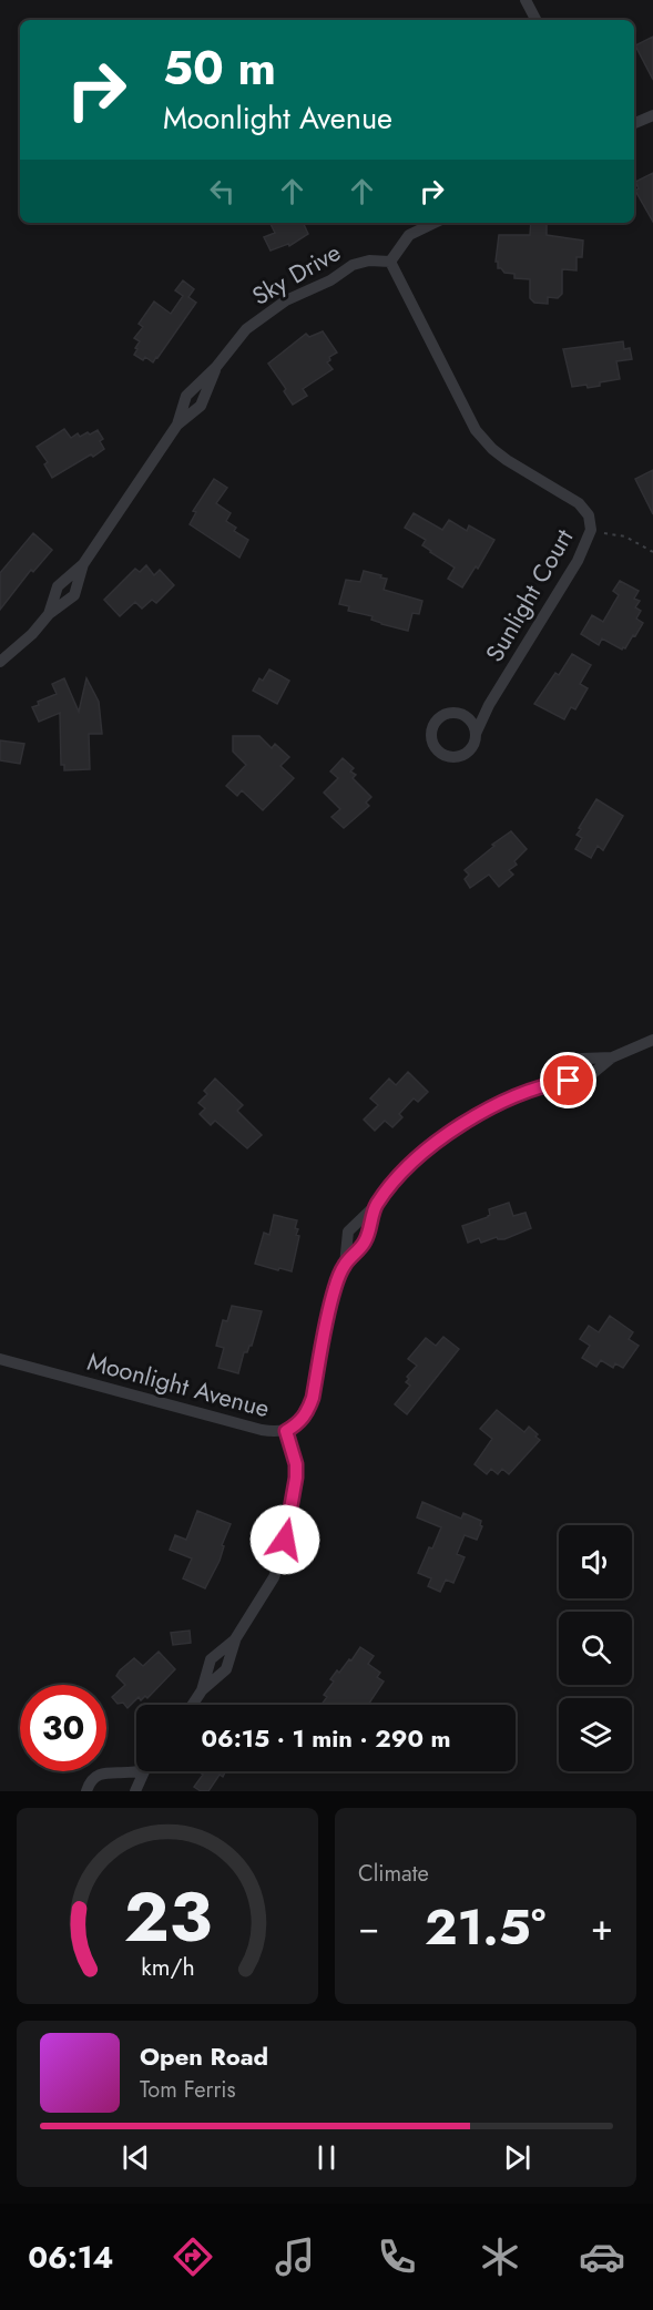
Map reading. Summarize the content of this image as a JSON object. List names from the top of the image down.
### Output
{
  "streets": {
    "street": ["Sky Drive", "Sunlight Court", "Moonlight Avenue"]
  },
  "crossings": [
    ["Sky Drive", "Sunlight Court"]
  ],
  "page": {
    "turn": ["50 m", "Moonlight Avenue"],
    "limit": "30",
    "trip": "06:15 · 1 min · 290 m",
    "tile": "Climate",
    "heat": ["−", "21.5°", "+"],
    "song": ["Open Road", "Tom Ferris"],
    "tabs": "06:14",
    "gauge": ["23", "km/h"]
  }
}
